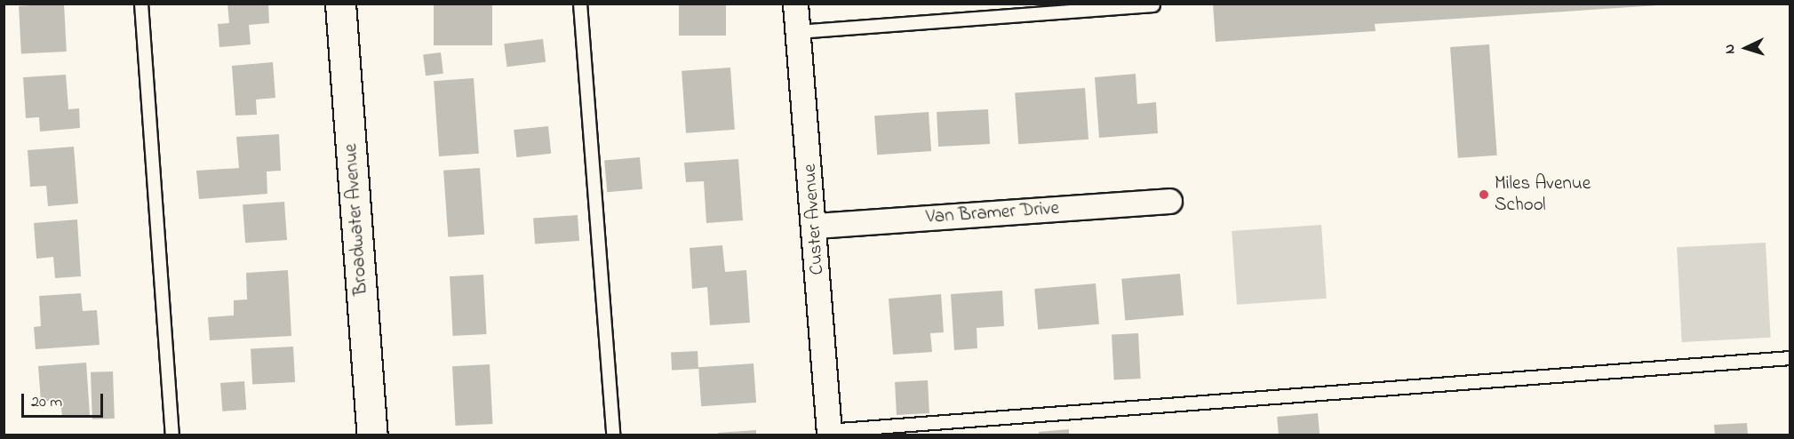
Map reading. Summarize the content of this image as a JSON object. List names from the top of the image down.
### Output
{
  "streets": {
    "main road": ["Broadwater Avenue"],
    "street": ["Van Bramer Drive", "Custer Avenue"]
  },
  "crossings": [
    ["Van Bramer Drive", "Custer Avenue"]
  ],
  "places": ["Miles Avenue School"],
  "scale_bar": "20 m",
  "north": "left"
}
